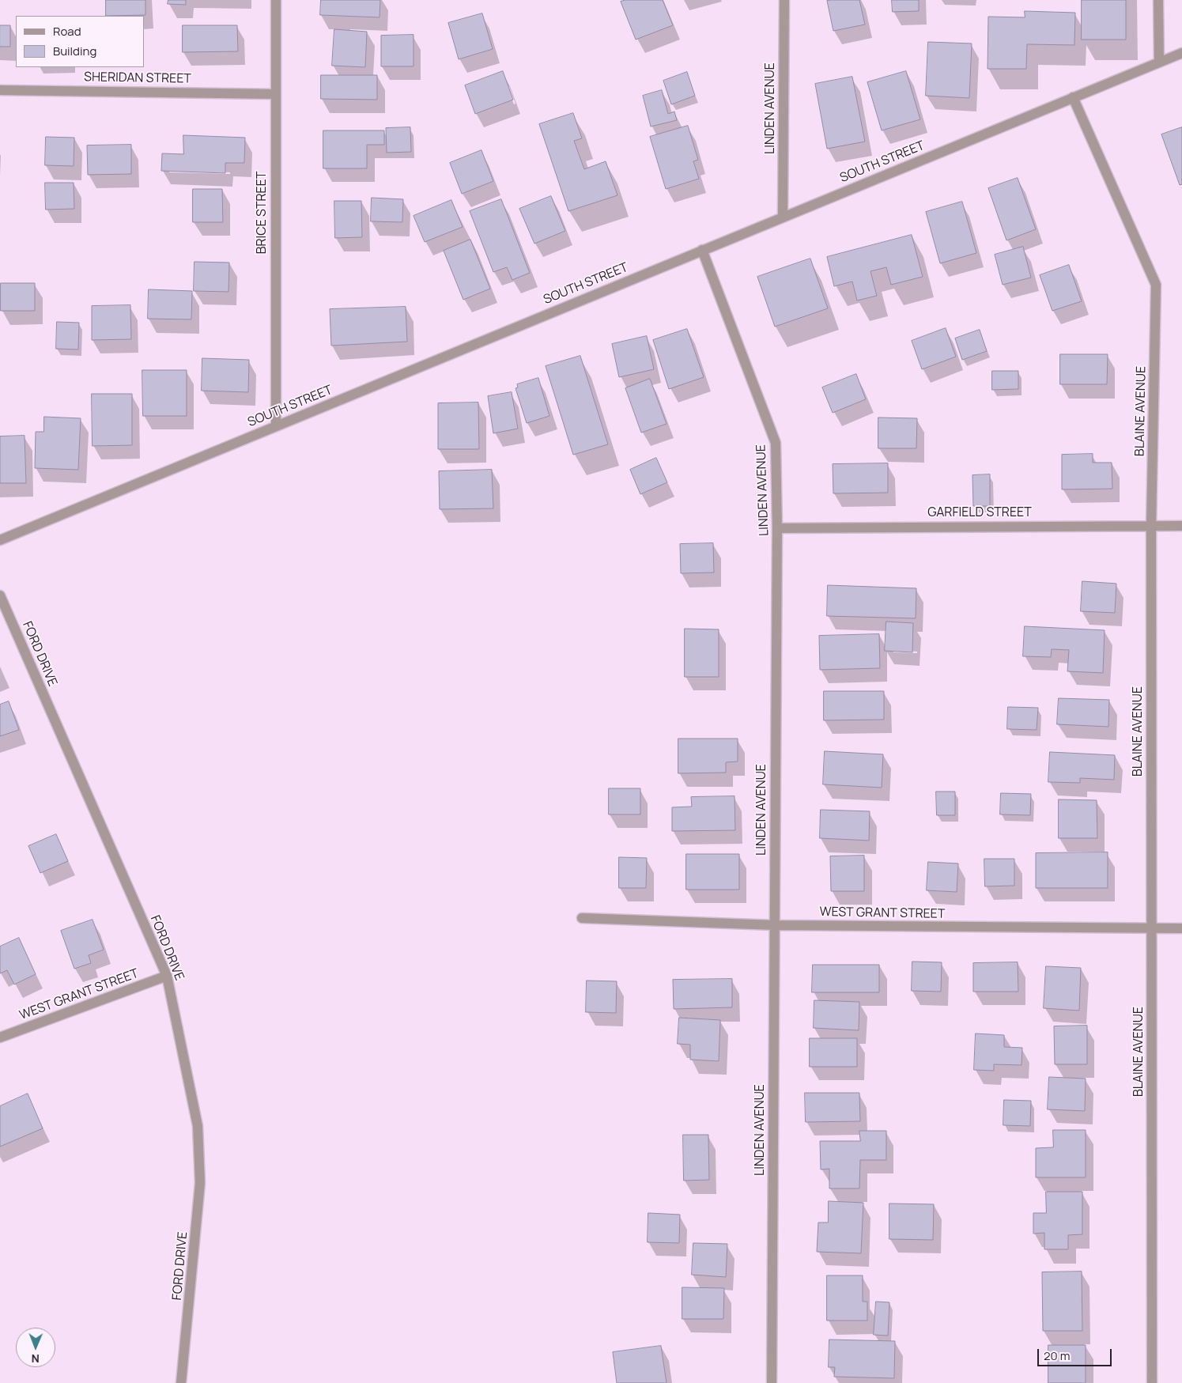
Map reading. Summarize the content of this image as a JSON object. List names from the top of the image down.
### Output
{
  "streets": {
    "street": [
      "SHERIDAN STREET",
      "LINDEN AVENUE",
      "SOUTH STREET",
      "BRICE STREET",
      "BLAINE AVENUE",
      "GARFIELD STREET",
      "FORD DRIVE",
      "WEST GRANT STREET"
    ]
  },
  "crossings": [
    ["SHERIDAN STREET", "BRICE STREET"],
    ["LINDEN AVENUE", "SOUTH STREET"],
    ["LINDEN AVENUE", "GARFIELD STREET"],
    ["LINDEN AVENUE", "WEST GRANT STREET"],
    ["SOUTH STREET", "BRICE STREET"],
    ["SOUTH STREET", "BLAINE AVENUE"],
    ["BLAINE AVENUE", "GARFIELD STREET"],
    ["BLAINE AVENUE", "WEST GRANT STREET"],
    ["FORD DRIVE", "WEST GRANT STREET"]
  ],
  "legend": ["Road", "Building"],
  "scale_bar": "20 m",
  "north": "bottom"
}
